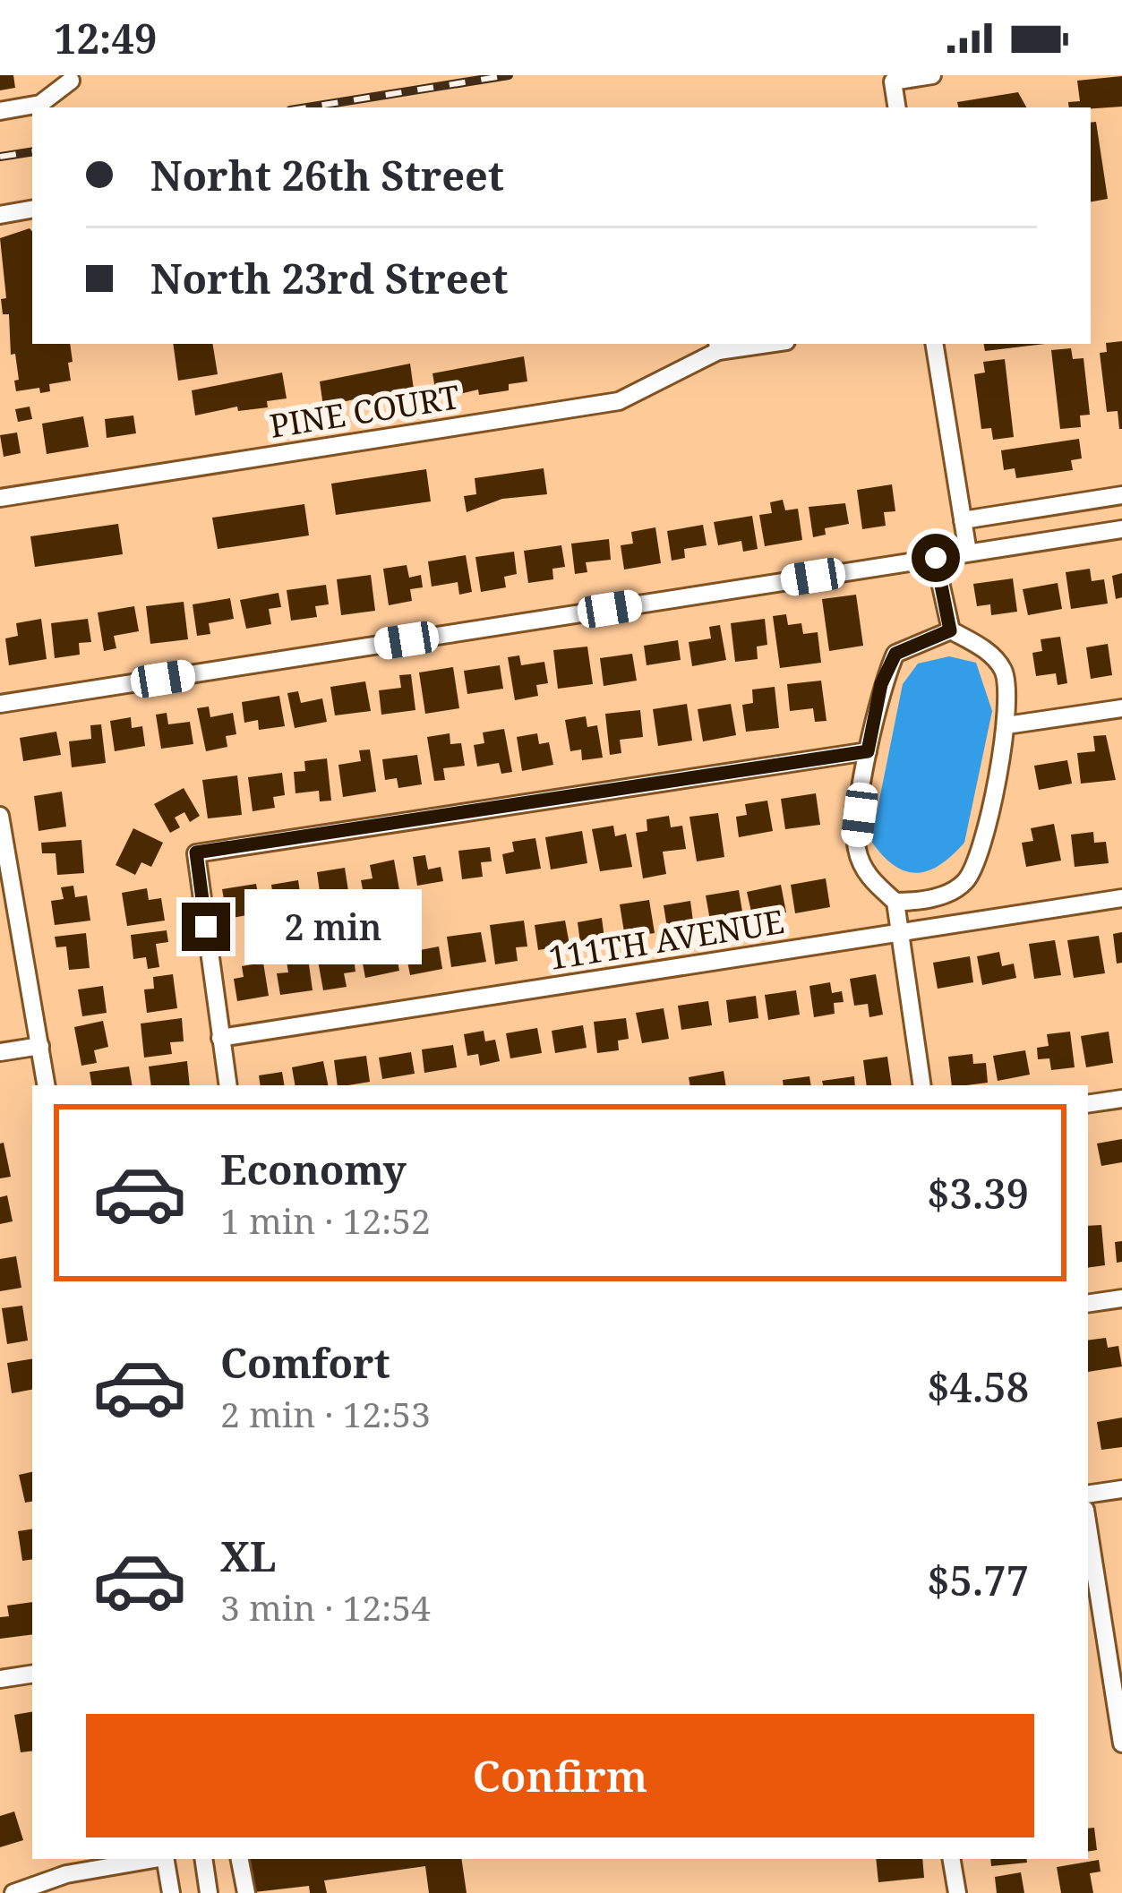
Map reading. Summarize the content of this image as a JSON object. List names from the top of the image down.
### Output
{
  "streets": {
    "street": ["PINE COURT", "111TH AVENUE"]
  },
  "page": {
    "status": "12:49",
    "banner": ["Norht 26th Street", "North 23rd Street"],
    "bubble": "2 min",
    "list": [
      {
        "name": "Economy",
        "note": "1 min · 12:52",
        "value": "$3.39"
      },
      {
        "name": "Comfort",
        "note": "2 min · 12:53",
        "value": "$4.58"
      },
      {
        "name": "XL",
        "note": "3 min · 12:54",
        "value": "$5.77"
      }
    ],
    "buttons": "Confirm"
  }
}
